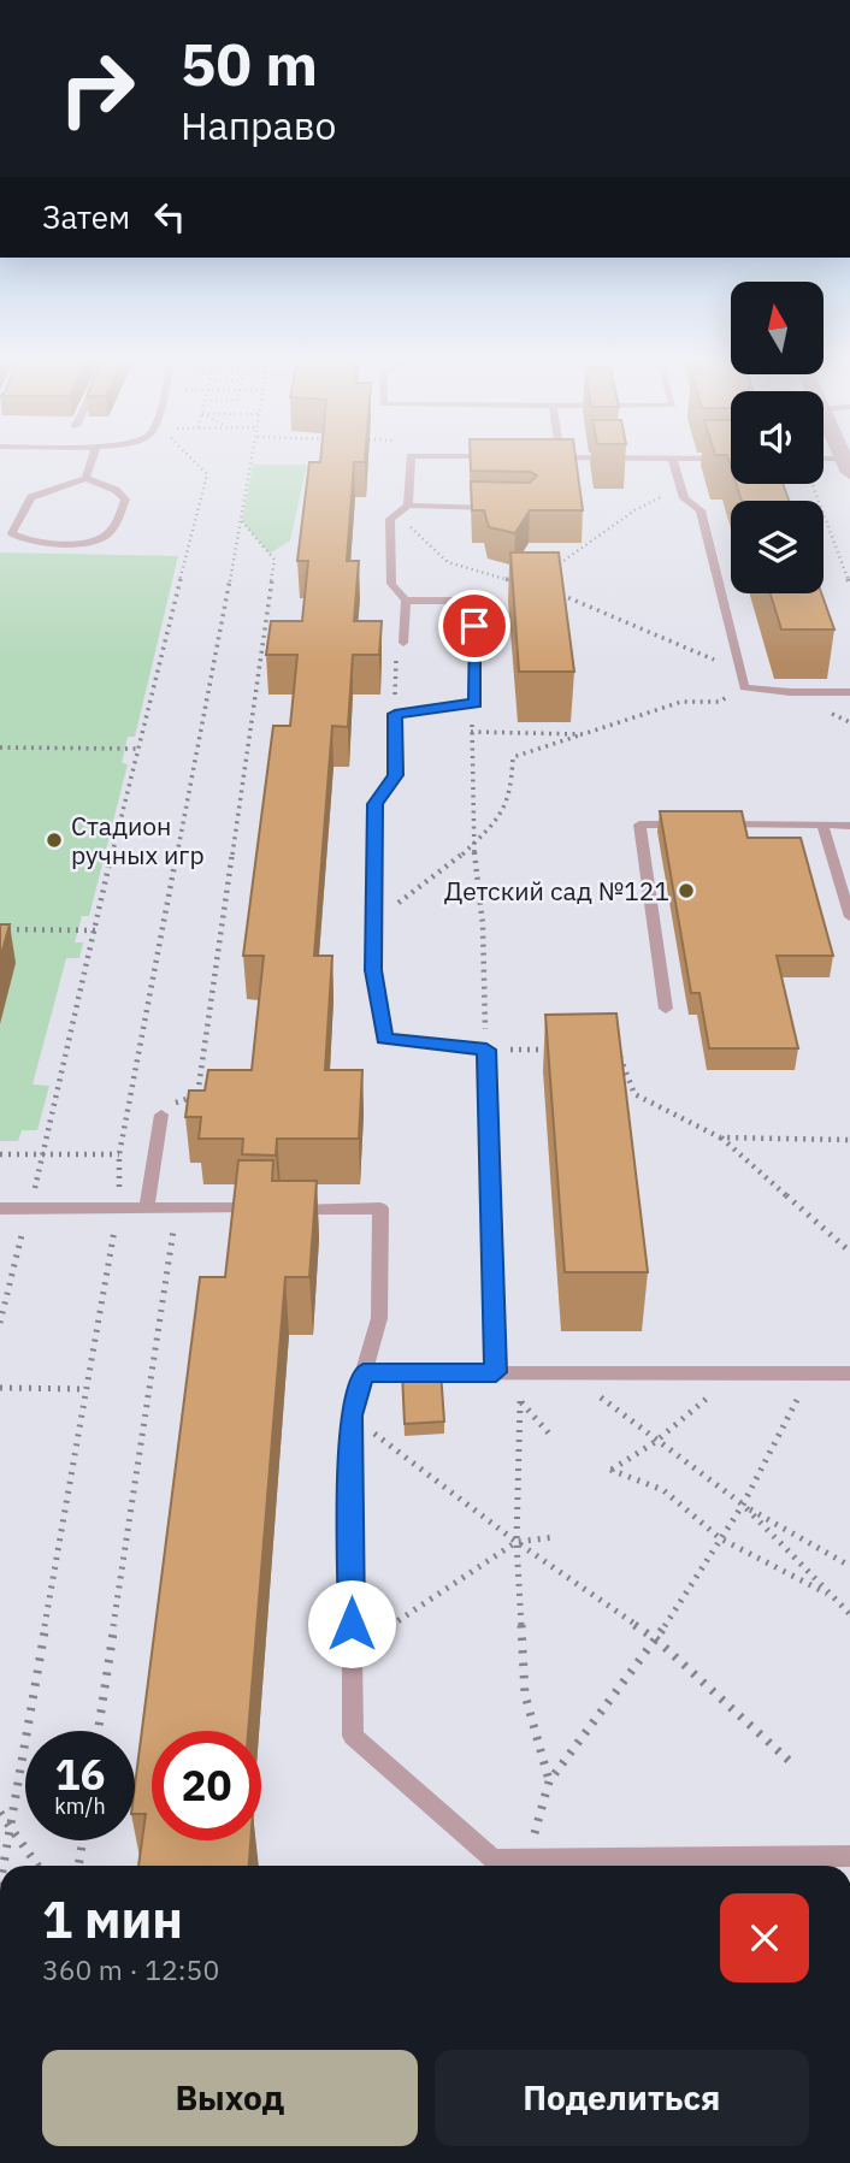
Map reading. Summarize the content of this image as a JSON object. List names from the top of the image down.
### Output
{
  "places": ["Стадион ручных игр", "Детский сад №121"],
  "north": "top",
  "page": {
    "turn": ["50 m", "Направо"],
    "then": "Затем",
    "speed": "16 km/h",
    "limit": "20",
    "heading": ["1 мин", "360 m · 12:50"],
    "buttons": ["Выход", "Поделиться"]
  }
}
